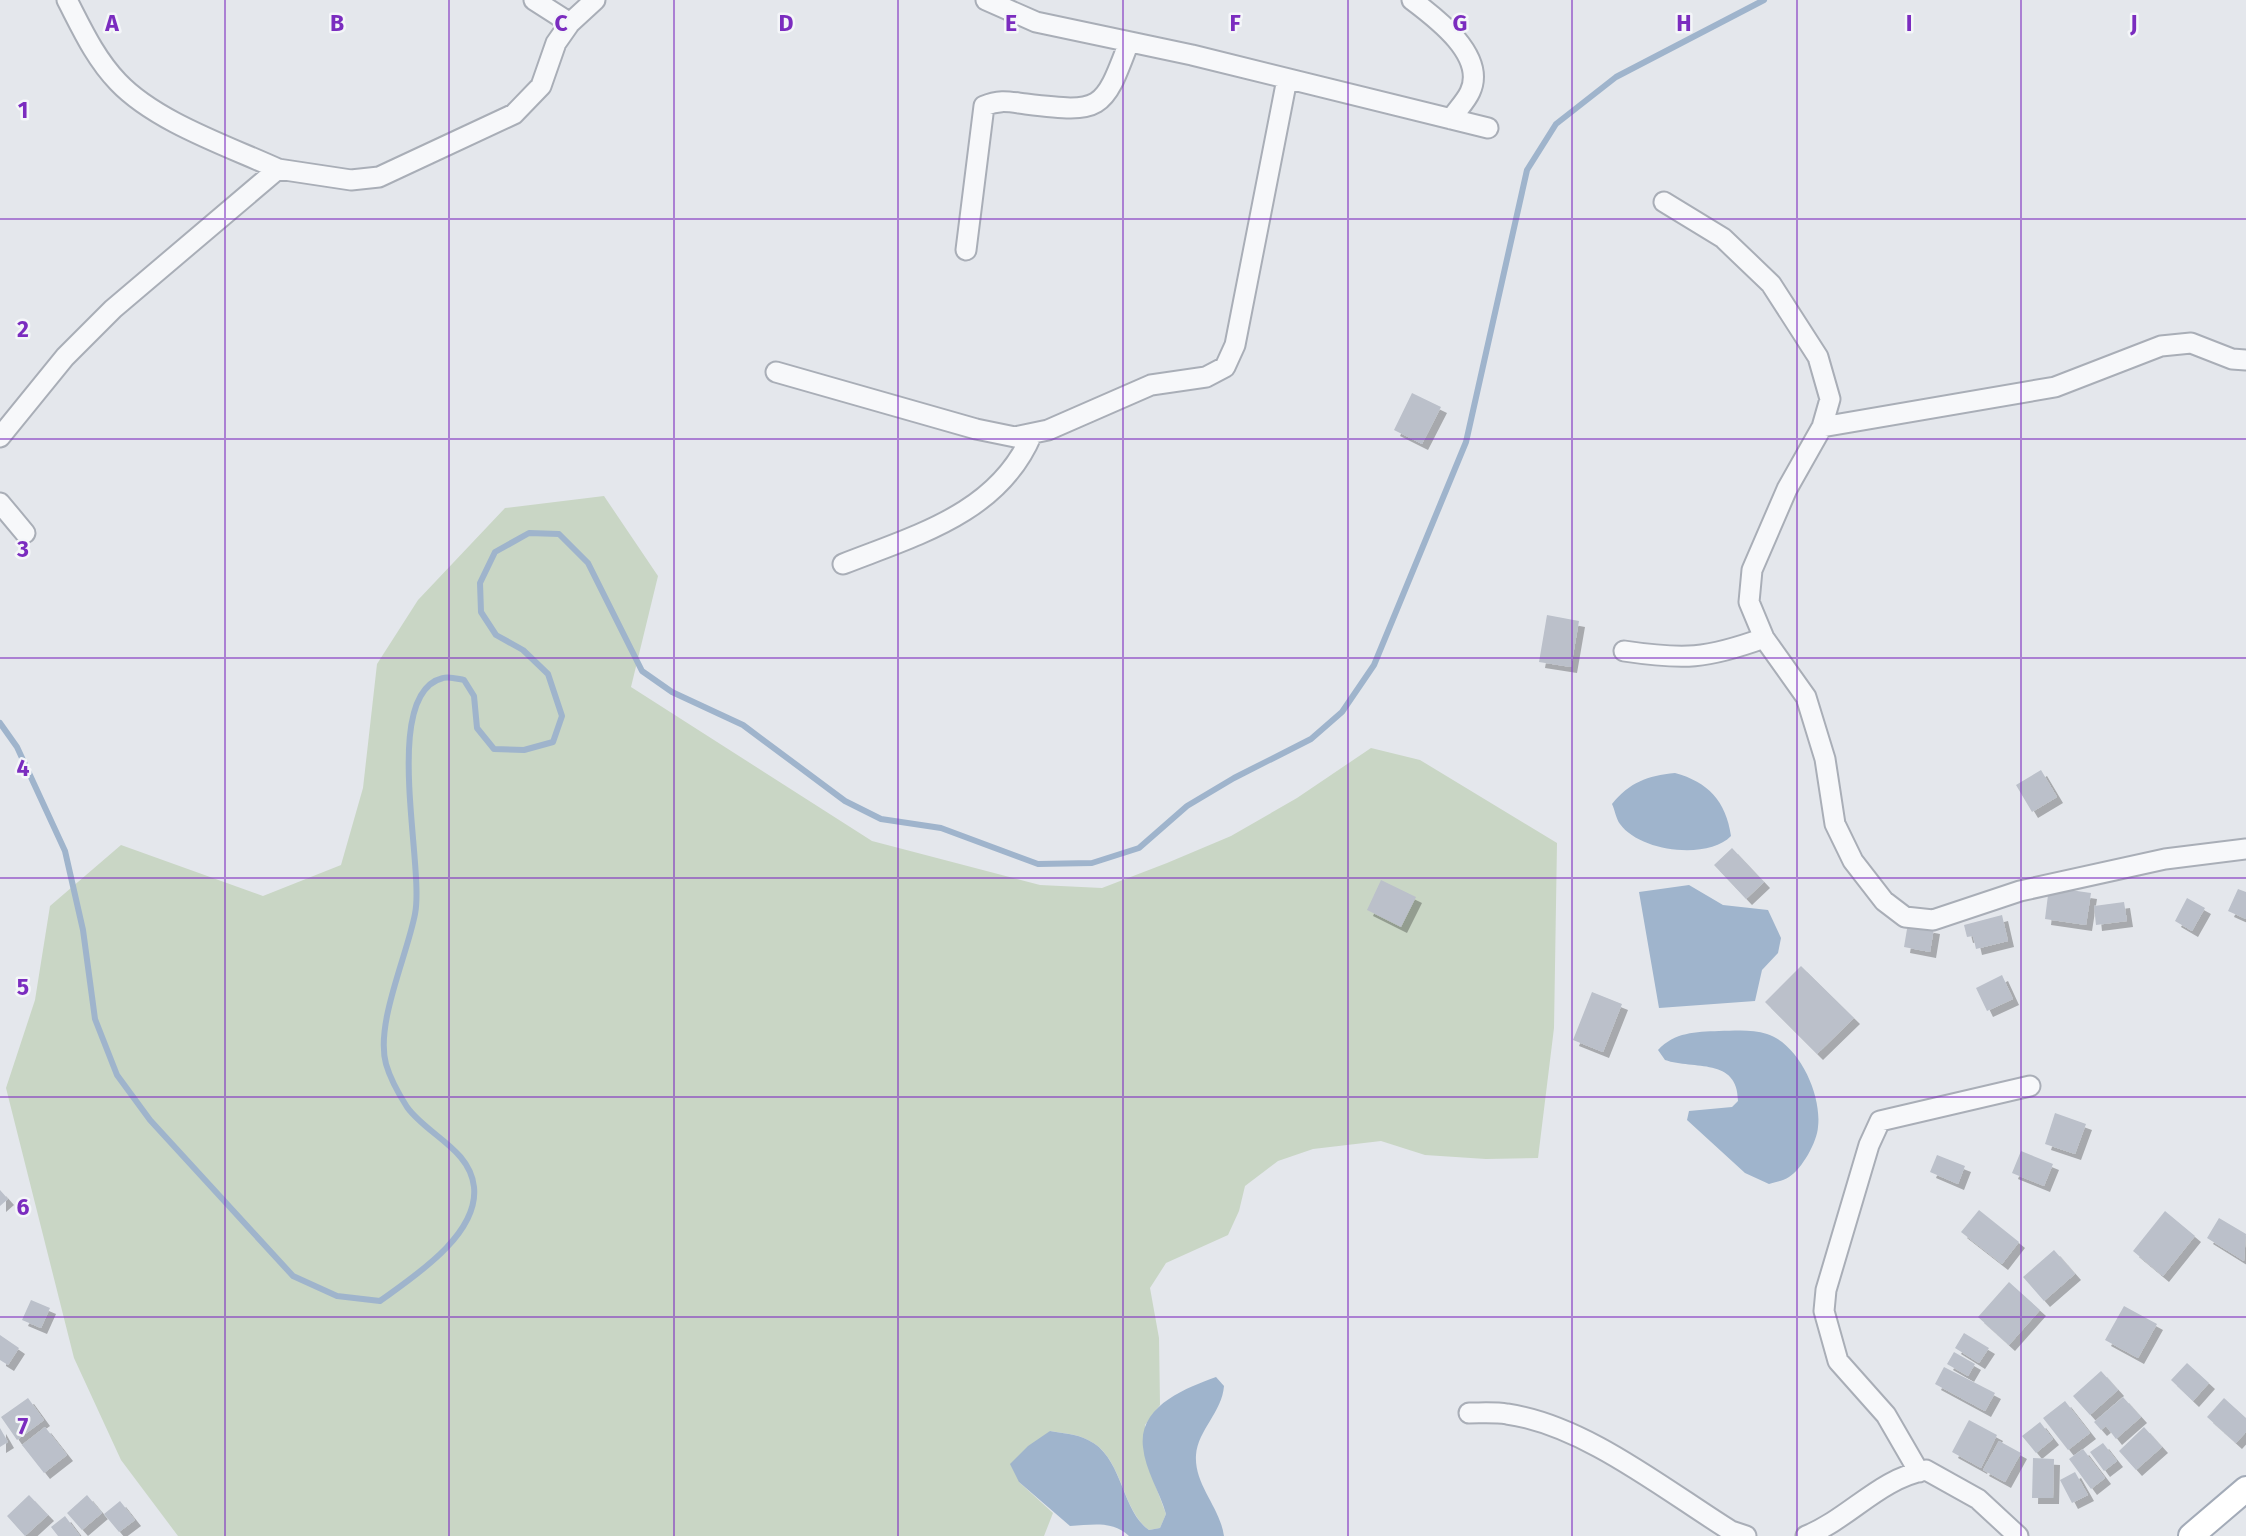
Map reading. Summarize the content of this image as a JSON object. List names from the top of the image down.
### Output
{
  "grid": {
    "columns": [
      "A",
      "B",
      "C",
      "D",
      "E",
      "F",
      "G",
      "H",
      "I",
      "J"
    ],
    "rows": [
      "1",
      "2",
      "3",
      "4",
      "5",
      "6",
      "7"
    ]
  }
}
